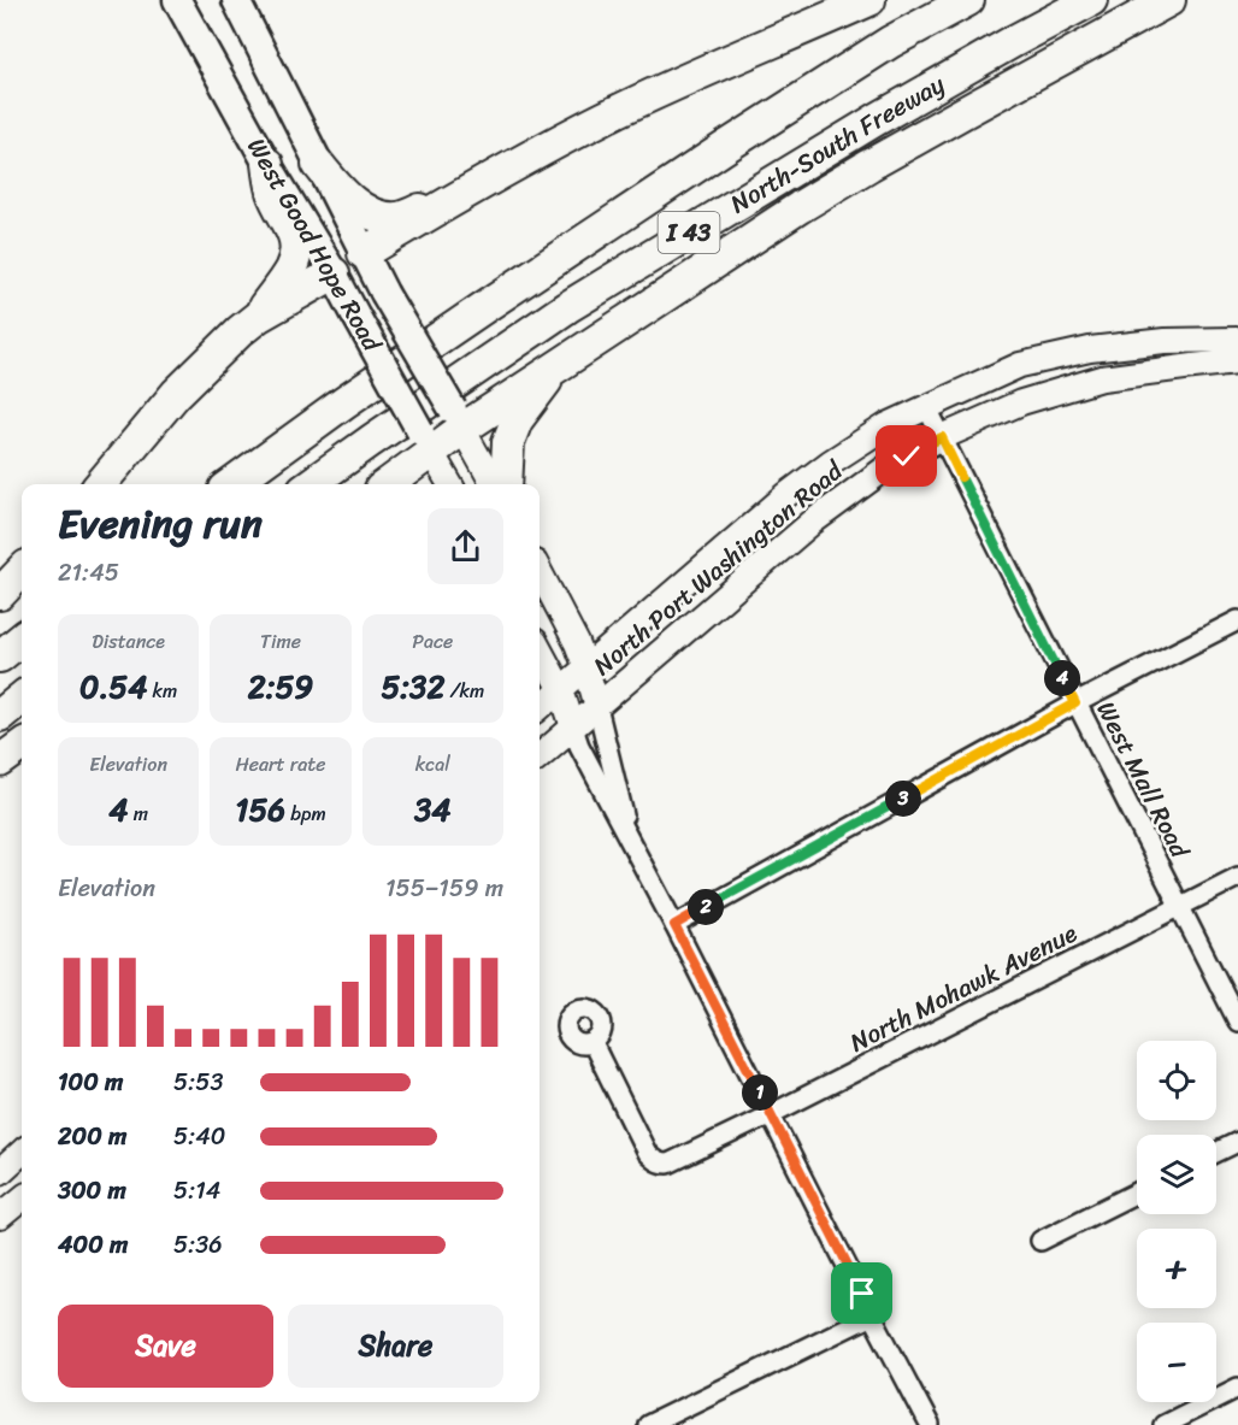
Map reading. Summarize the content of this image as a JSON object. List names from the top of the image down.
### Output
{
  "streets": {
    "highway": ["North-South Freeway", "I 43"],
    "main road": ["West Good Hope Road", "North Port Washington Road"],
    "street": ["West Mall Road", "North Mohawk Avenue"]
  },
  "crossings": [
    ["North Port Washington Road", "West Mall Road"],
    ["West Mall Road", "North Mohawk Avenue"]
  ],
  "page": {
    "heading": ["Evening run", "21:45"],
    "stats": [
      ["Distance", "0.54 km"],
      ["Time", "2:59"],
      ["Pace", "5:32 /km"],
      ["Elevation", "4 m"],
      ["Heart rate", "156 bpm"],
      ["kcal", "34"]
    ],
    "pins": [
      "4",
      "3",
      "2",
      "1"
    ],
    "chart": ["Elevation", "155–159 m"],
    "map_buttons": ["+", "−"],
    "list": [
      {
        "name": "100 m",
        "note": "5:53"
      },
      {
        "name": "200 m",
        "note": "5:40"
      },
      {
        "name": "300 m",
        "note": "5:14"
      },
      {
        "name": "400 m",
        "note": "5:36"
      }
    ],
    "buttons": ["Save", "Share"]
  }
}
